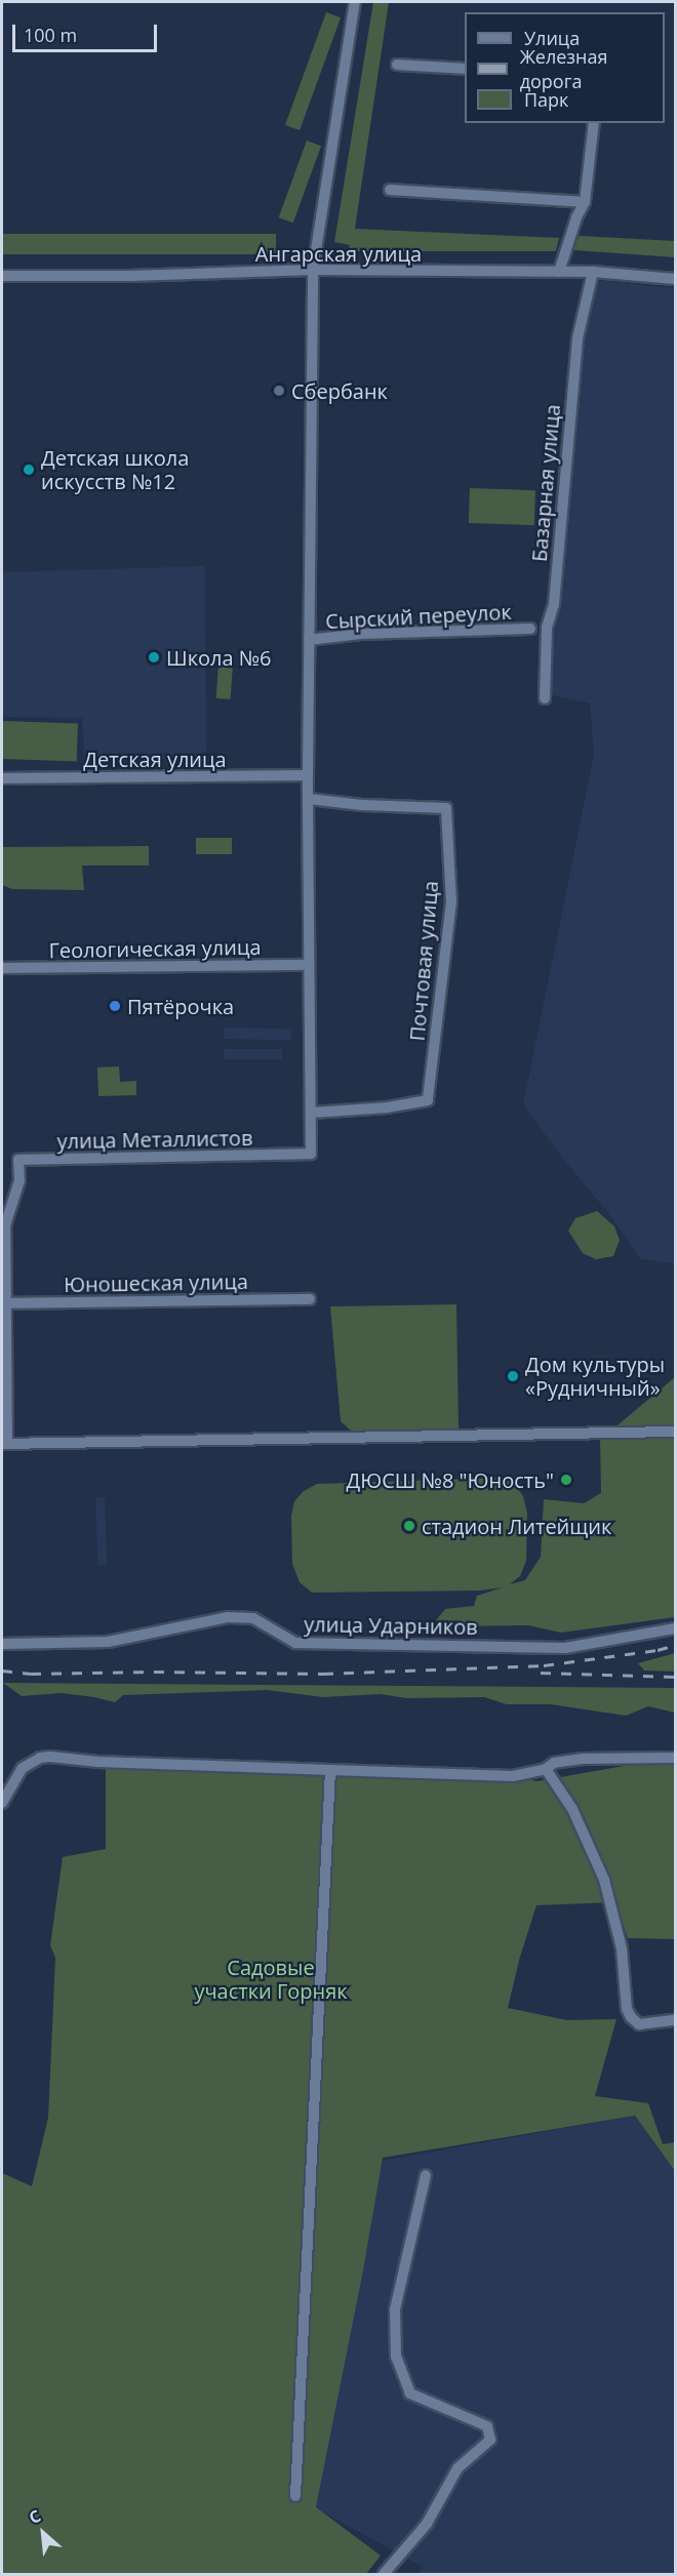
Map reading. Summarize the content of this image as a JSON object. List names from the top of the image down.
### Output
{
  "streets": {
    "street": [
      "Ангарская улица",
      "Базарная улица",
      "Сырский переулок",
      "Детская улица",
      "Геологическая улица",
      "Почтовая улица",
      "улица Металлистов",
      "Юношеская улица",
      "улица Ударников"
    ]
  },
  "crossings": [
    ["Ангарская улица", "Базарная улица"],
    ["Почтовая улица", "улица Металлистов"],
    ["улица Металлистов", "Юношеская улица"]
  ],
  "parks": ["Садовые участки Горняк"],
  "places": [
    "Сбербанк",
    "Детская школа искусств №12",
    "Школа №6",
    "Пятёрочка",
    "Дом культуры «Рудничный»",
    "ДЮСШ №8 \"Юность\"",
    "стадион Литейщик"
  ],
  "legend": ["Улица", "Железная дорога", "Парк"],
  "scale_bar": "100 m",
  "north": "top left"
}
